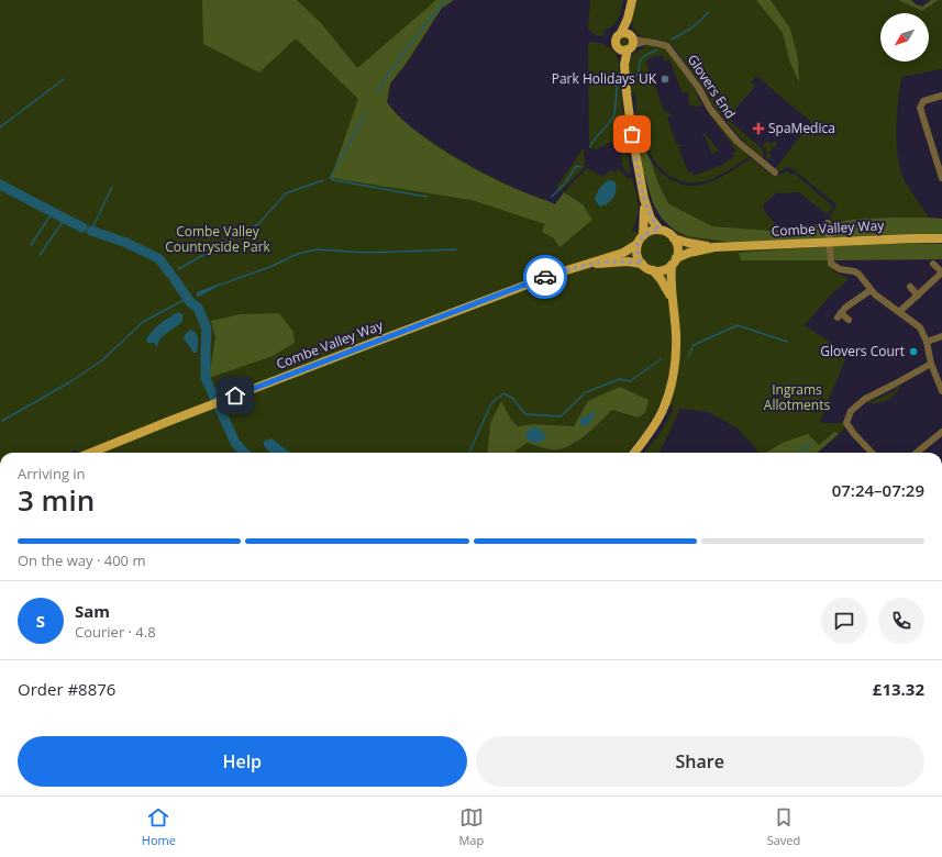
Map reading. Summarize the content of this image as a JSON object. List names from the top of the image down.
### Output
{
  "streets": {
    "main road": ["Combe Valley Way"],
    "street": ["Glovers End"]
  },
  "parks": ["Combe Valley Countryside Park", "Ingrams Allotments"],
  "places": {
    "other": ["Park Holidays UK", "Glovers Court"],
    "health": ["SpaMedica"]
  },
  "north": "bottom left",
  "page": {
    "heading": ["3 min", "Arriving in", "07:24–07:29"],
    "panel": [
      "Sam",
      "Courier · 4.8",
      "Order #8876",
      "£13.32"
    ],
    "bar": "On the way · 400 m",
    "round": "S",
    "buttons": ["Help", "Share"],
    "tabs": ["Home", "Map", "Saved"]
  }
}
